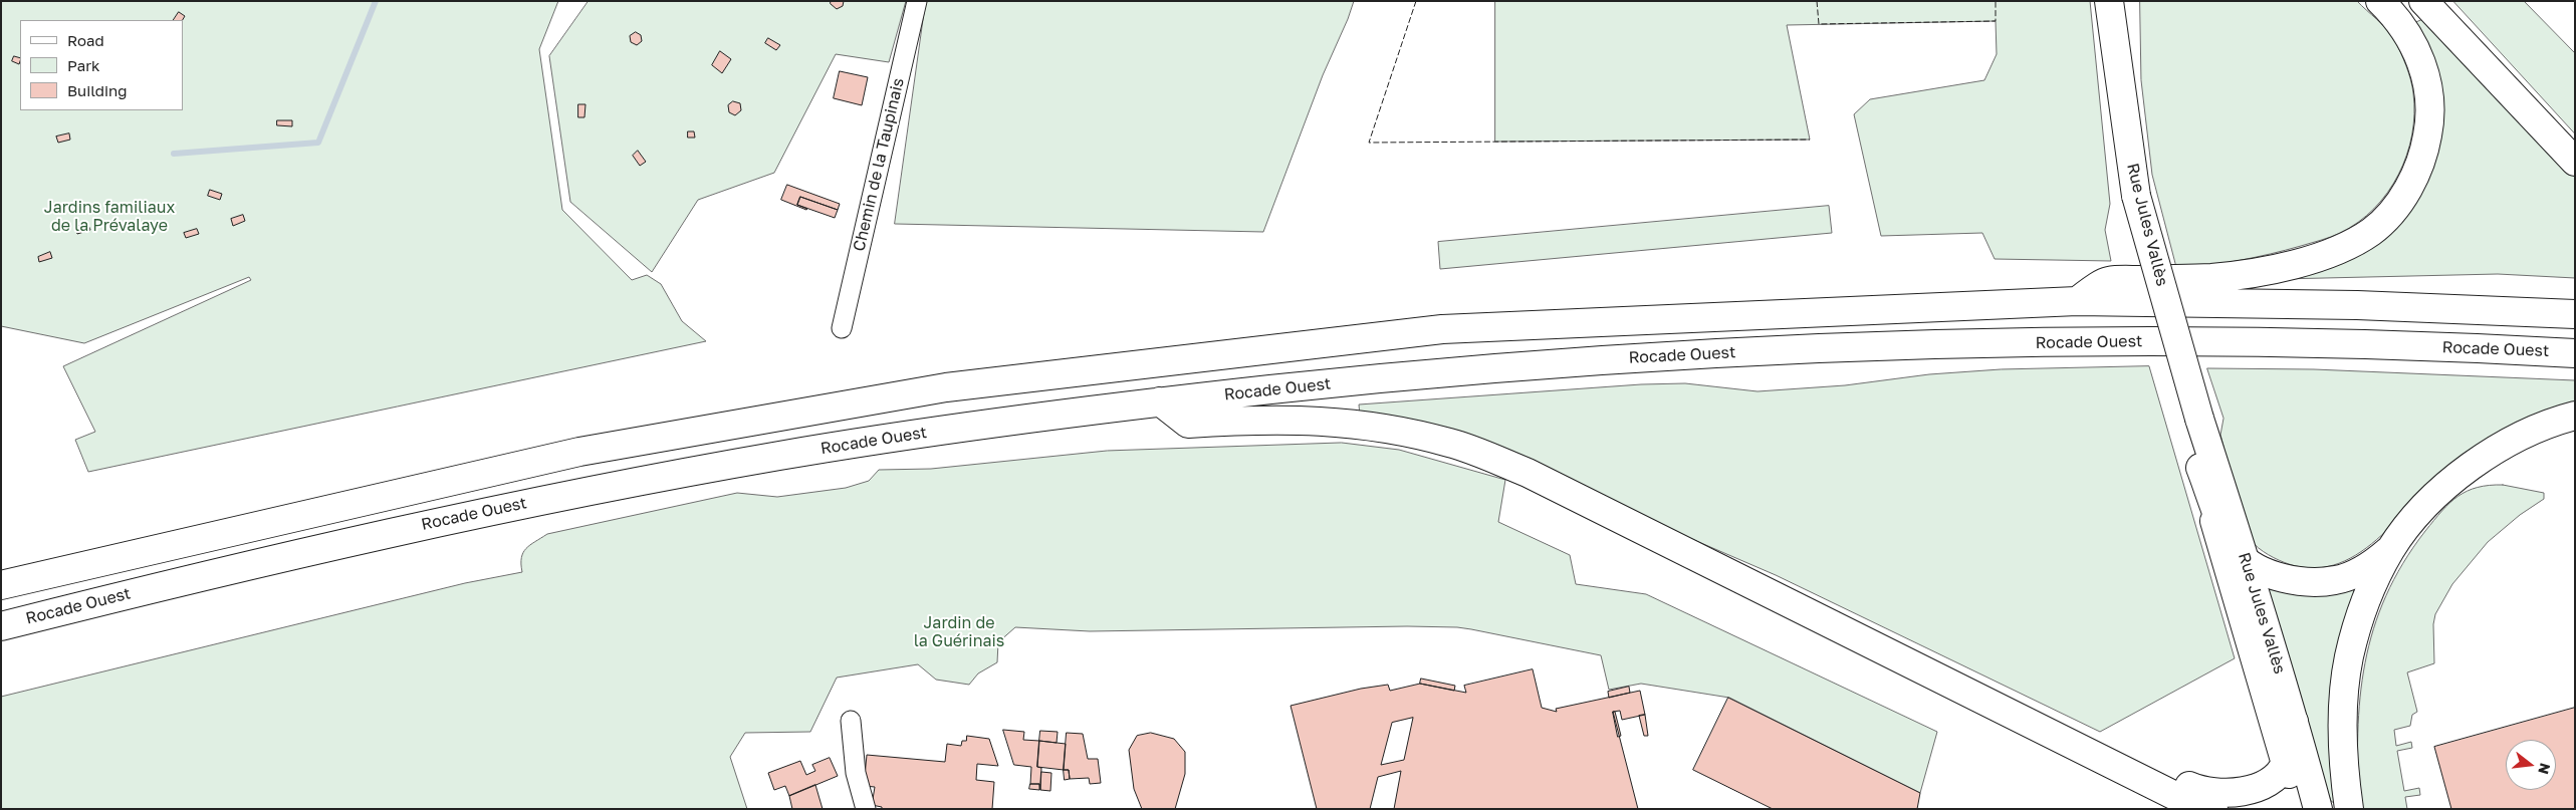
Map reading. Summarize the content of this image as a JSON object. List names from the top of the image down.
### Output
{
  "streets": {
    "main road": ["Rue Jules Vallès", "Rocade Ouest"],
    "street": ["Chemin de la Taupinais"]
  },
  "parks": ["Jardins familiaux de la Prévalaye", "Jardin de la Guérinais"],
  "legend": ["Road", "Park", "Building"],
  "north": "right"
}
